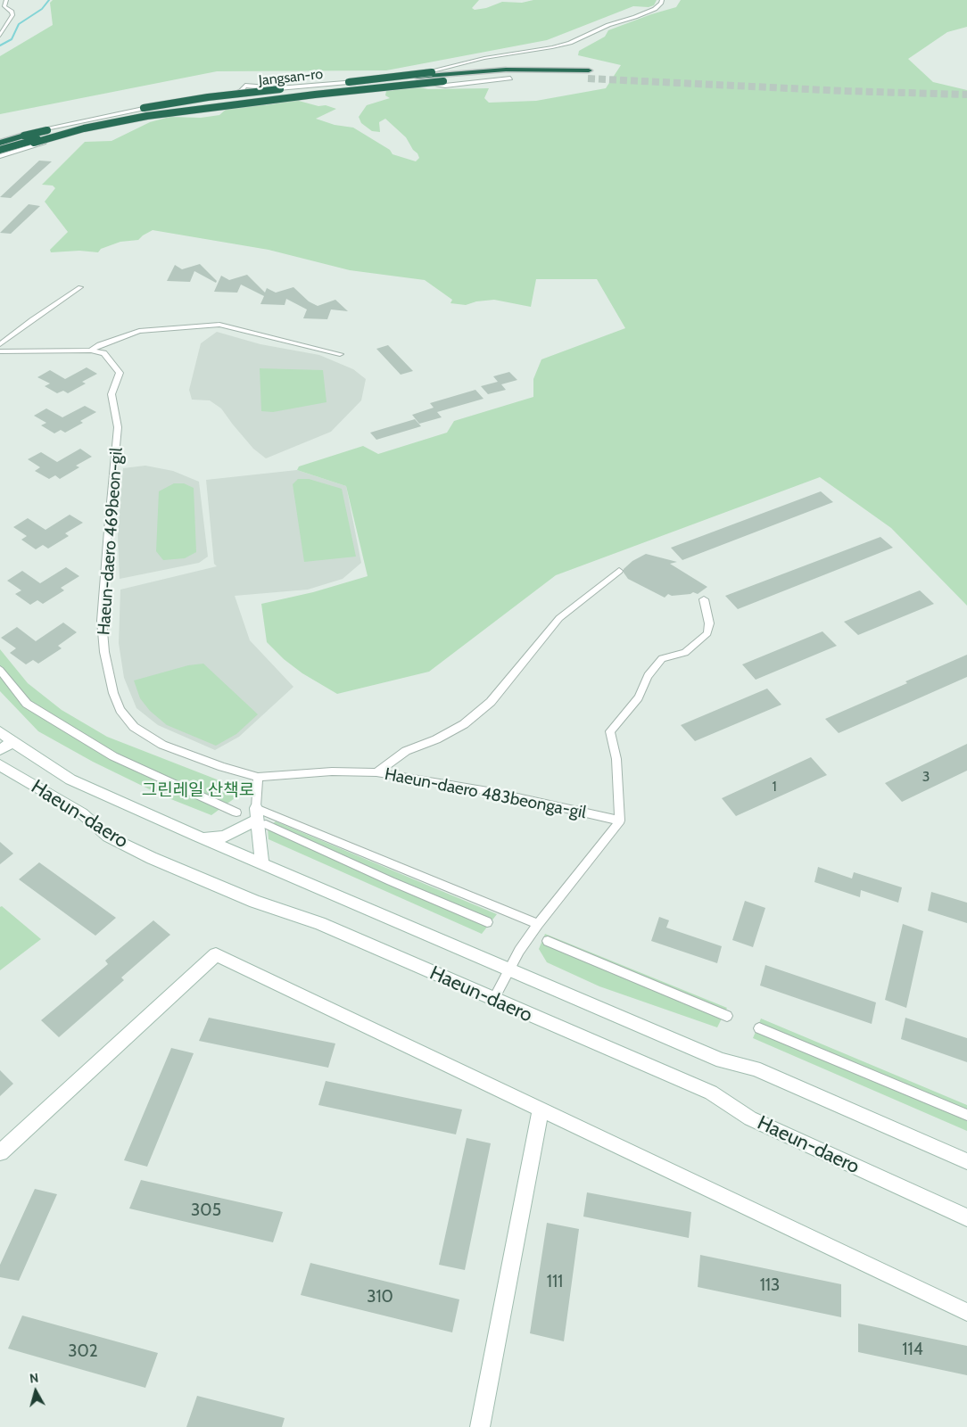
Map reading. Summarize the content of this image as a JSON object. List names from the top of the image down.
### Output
{
  "streets": {
    "highway": ["Jangsan-ro"],
    "main road": ["Haeun-daero"],
    "street": ["Haeun-daero 469beon-gil", "Haeun-daero 483beonga-gil"]
  },
  "parks": ["그린레일 산책로"],
  "house_numbers": [
    "3",
    "1",
    "305",
    "111",
    "113",
    "310",
    "114",
    "302"
  ],
  "north": "top"
}
